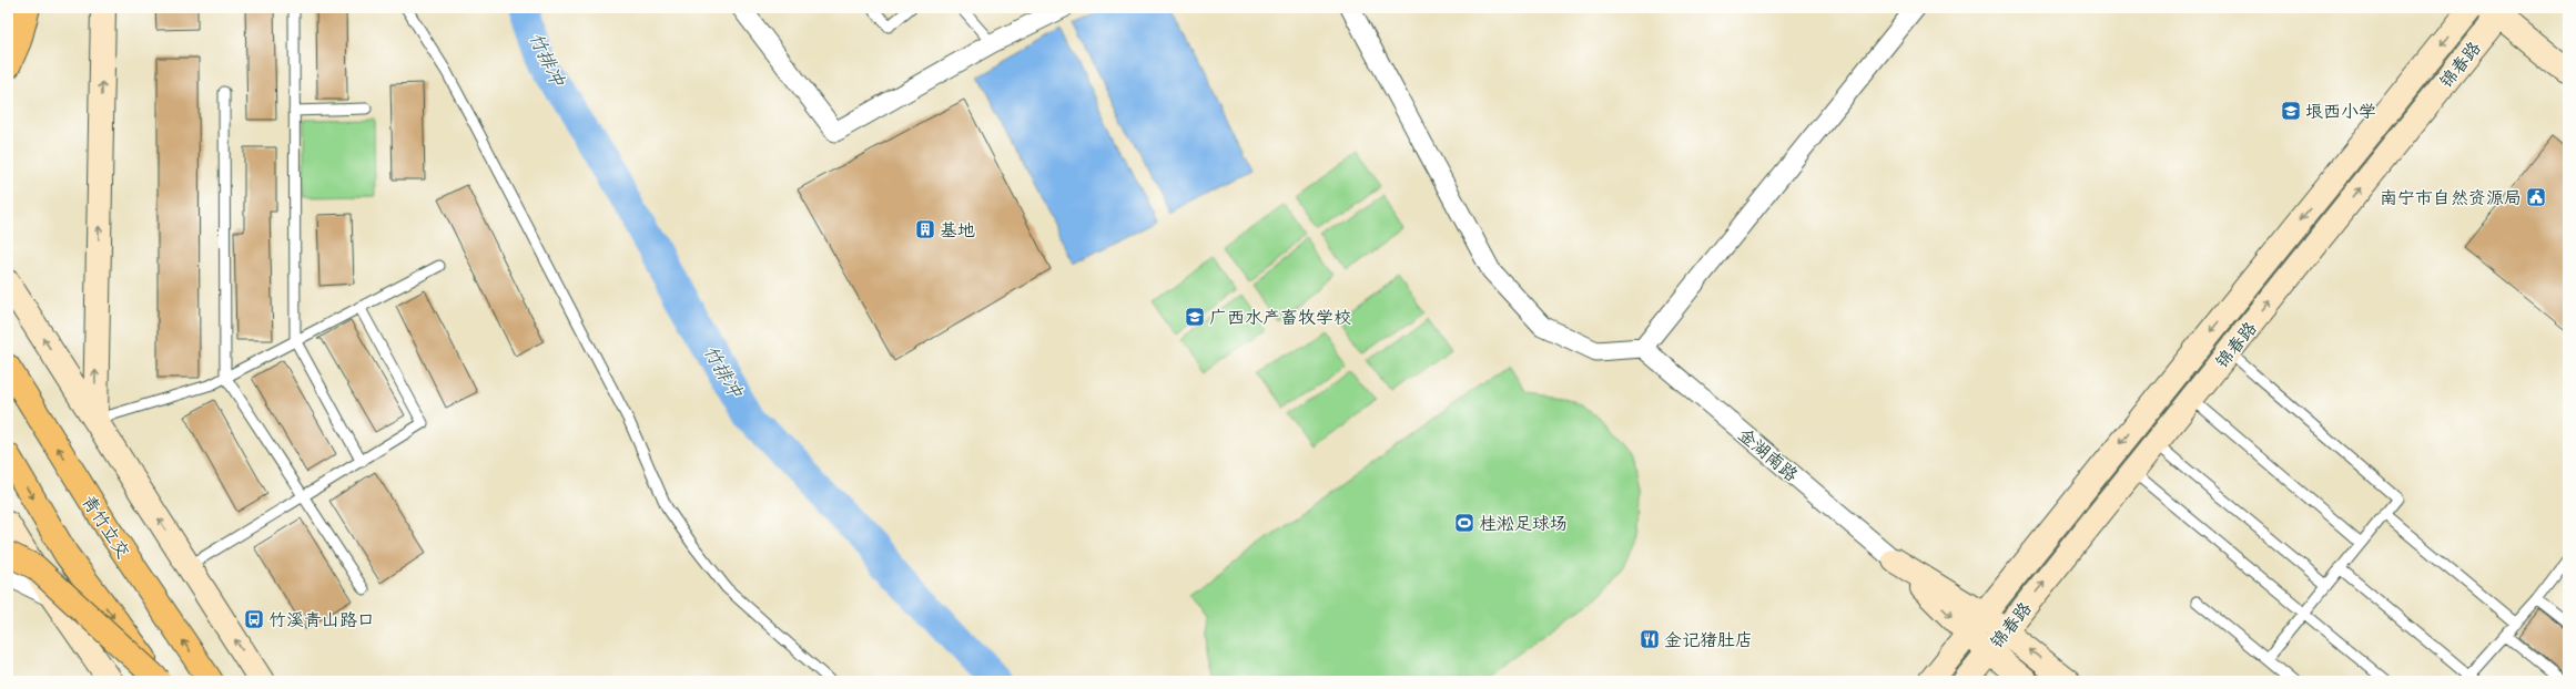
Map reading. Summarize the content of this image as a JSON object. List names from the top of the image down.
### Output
{
  "streets": {
    "highway": ["青竹立交"],
    "main road": ["锦春路"],
    "street": ["金湖南路"]
  },
  "water": ["竹排冲"],
  "places": {
    "school or university": ["埌西小学", "广西水产畜牧学校"],
    "public building": ["南宁市自然资源局"],
    "building": ["基地"],
    "sports": ["桂淞足球场"],
    "bus stop": ["竹溪青山路口"],
    "restaurant": ["金记猪肚店"]
  }
}
